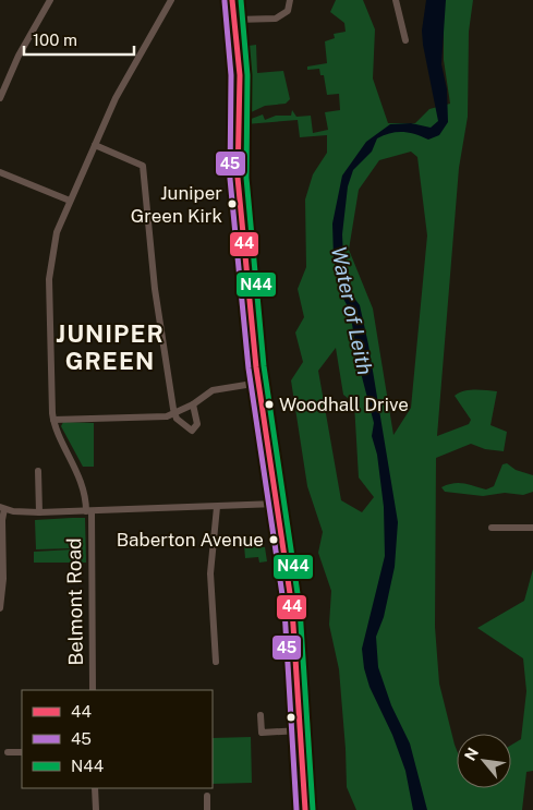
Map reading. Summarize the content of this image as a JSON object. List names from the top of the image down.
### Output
{
  "streets": {
    "street": ["Belmont Road"]
  },
  "districts": ["JUNIPER GREEN"],
  "water": ["Water of Leith"],
  "places": ["Juniper Green Kirk", "Woodhall Drive", "Baberton Avenue"],
  "lines": ["transit line 44", "transit line N44", "transit line 45"],
  "legend": ["44", "45", "N44"],
  "scale_bar": "100 m",
  "north": "top left"
}
